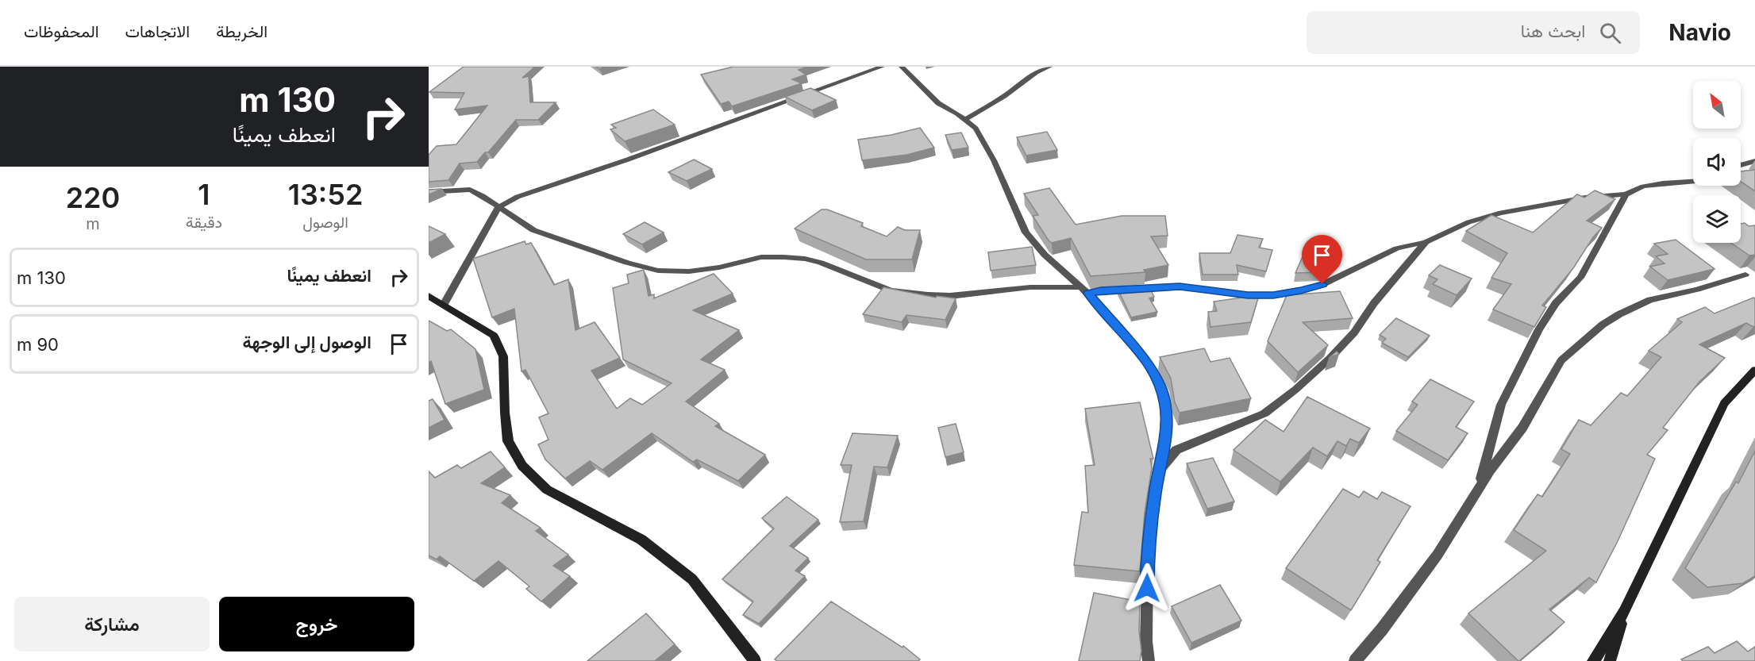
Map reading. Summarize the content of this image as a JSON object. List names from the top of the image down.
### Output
{
  "north": "top left",
  "page": {
    "header": "Navio",
    "search": "ابحث هنا",
    "nav": ["الخريطة", "الاتجاهات", "المحفوظات"],
    "turn": ["130 m", "انعطف يمينًا"],
    "eta": [
      "13:52",
      "الوصول",
      "1",
      "دقيقة",
      "220",
      "m"
    ],
    "list": [
      {
        "name": "انعطف يمينًا",
        "value": "130 m"
      },
      {
        "name": "الوصول إلى الوجهة",
        "value": "90 m"
      }
    ],
    "buttons": ["خروج", "مشاركة"]
  }
}
